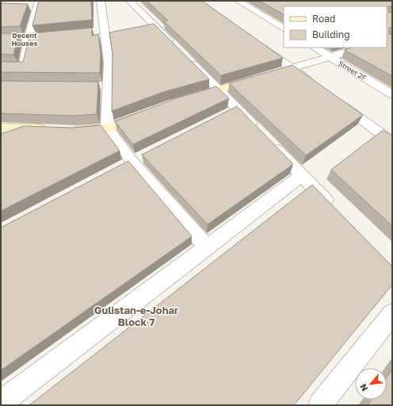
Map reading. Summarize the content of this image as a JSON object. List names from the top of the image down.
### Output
{
  "streets": {
    "street": ["Street 2F"]
  },
  "districts": ["Decent Houses", "Gulistan-e-Johar Block 7"],
  "legend": ["Road", "Building"],
  "north": "bottom left"
}
